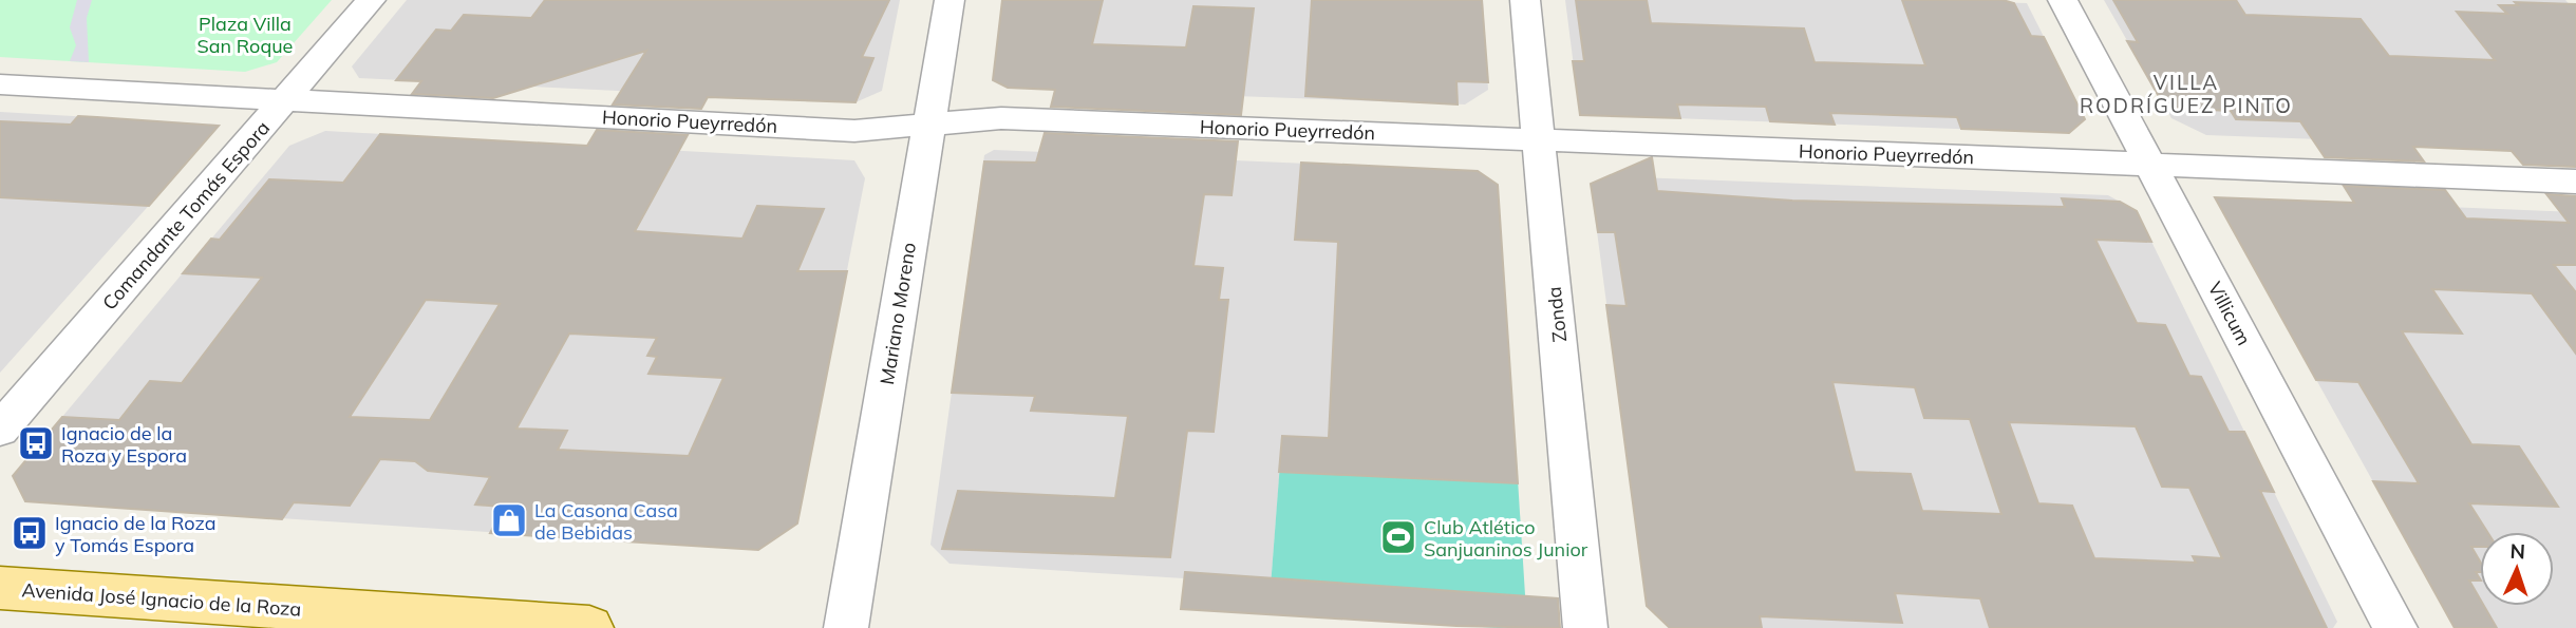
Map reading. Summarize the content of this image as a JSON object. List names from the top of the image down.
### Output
{
  "streets": {
    "main road": ["Avenida José Ignacio de la Roza"],
    "street": [
      "Honorio Pueyrredón",
      "Comandante Tomás Espora",
      "Mariano Moreno",
      "Villicum",
      "Zonda"
    ]
  },
  "crossings": [
    ["Honorio Pueyrredón", "Comandante Tomás Espora"],
    ["Honorio Pueyrredón", "Mariano Moreno"],
    ["Honorio Pueyrredón", "Villicum"],
    ["Honorio Pueyrredón", "Zonda"]
  ],
  "districts": ["VILLA RODRÍGUEZ PINTO"],
  "parks": ["Plaza Villa San Roque"],
  "places": {
    "bus stop": ["Ignacio de la Roza y Espora", "Ignacio de la Roza y Tomás Espora"],
    "shop": ["La Casona Casa de Bebidas"],
    "sports": ["Club Atlético Sanjuaninos Junior"]
  },
  "north": "top"
}
